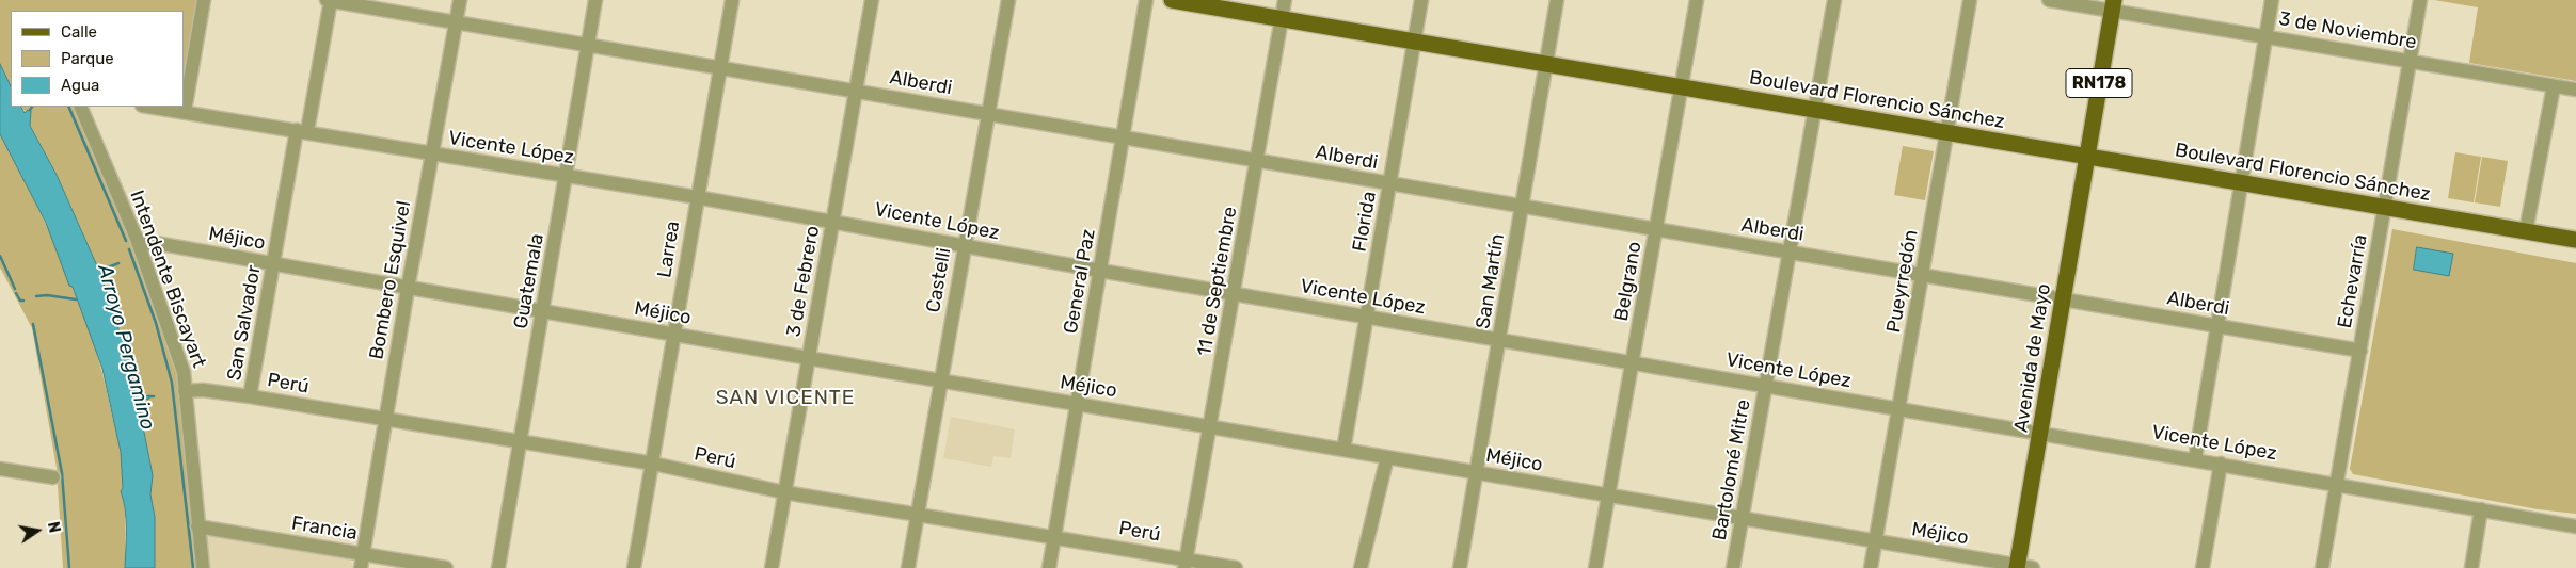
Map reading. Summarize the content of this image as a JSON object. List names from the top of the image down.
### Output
{
  "streets": {
    "main road": ["RN178", "Boulevard Florencio Sánchez", "Avenida de Mayo"],
    "street": [
      "3 de Noviembre",
      "Alberdi",
      "Vicente López",
      "Florida",
      "Méjico",
      "Larrea",
      "Intendente Biscayart",
      "Bombero Esquivel",
      "Castelli",
      "Guatemala",
      "3 de Febrero",
      "General Paz",
      "11 de Septiembre",
      "San Martín",
      "Belgrano",
      "Pueyrredón",
      "Echevarría",
      "San Salvador",
      "Perú",
      "Bartolomé Mitre",
      "Francia"
    ]
  },
  "crossings": [
    ["3 de Noviembre", "RN178"],
    ["3 de Noviembre", "Echevarría"],
    ["Alberdi", "Florida"],
    ["Alberdi", "Larrea"],
    ["Alberdi", "Bombero Esquivel"],
    ["Alberdi", "Castelli"],
    ["Alberdi", "Guatemala"],
    ["Alberdi", "3 de Febrero"],
    ["Alberdi", "General Paz"],
    ["Alberdi", "11 de Septiembre"],
    ["Alberdi", "San Martín"],
    ["Alberdi", "Belgrano"],
    ["Alberdi", "Pueyrredón"],
    ["Alberdi", "Echevarría"],
    ["Alberdi", "San Salvador"],
    ["Alberdi", "Avenida de Mayo"],
    ["Alberdi", "Bartolomé Mitre"],
    ["RN178", "Boulevard Florencio Sánchez"],
    ["RN178", "Avenida de Mayo"],
    ["Boulevard Florencio Sánchez", "Florida"],
    ["Boulevard Florencio Sánchez", "11 de Septiembre"],
    ["Boulevard Florencio Sánchez", "San Martín"],
    ["Boulevard Florencio Sánchez", "Belgrano"],
    ["Boulevard Florencio Sánchez", "Pueyrredón"],
    ["Boulevard Florencio Sánchez", "Echevarría"],
    ["Boulevard Florencio Sánchez", "Avenida de Mayo"],
    ["Boulevard Florencio Sánchez", "Bartolomé Mitre"],
    ["Vicente López", "Florida"],
    ["Vicente López", "Larrea"],
    ["Vicente López", "Bombero Esquivel"],
    ["Vicente López", "Castelli"],
    ["Vicente López", "Guatemala"],
    ["Vicente López", "3 de Febrero"],
    ["Vicente López", "General Paz"],
    ["Vicente López", "11 de Septiembre"],
    ["Vicente López", "San Martín"],
    ["Vicente López", "Belgrano"],
    ["Vicente López", "Pueyrredón"],
    ["Vicente López", "Echevarría"],
    ["Vicente López", "San Salvador"],
    ["Vicente López", "Avenida de Mayo"],
    ["Vicente López", "Bartolomé Mitre"],
    ["Florida", "Méjico"],
    ["Méjico", "Larrea"],
    ["Méjico", "Intendente Biscayart"],
    ["Méjico", "Bombero Esquivel"],
    ["Méjico", "Castelli"],
    ["Méjico", "Guatemala"],
    ["Méjico", "3 de Febrero"],
    ["Méjico", "General Paz"],
    ["Méjico", "11 de Septiembre"],
    ["Méjico", "San Martín"],
    ["Méjico", "Belgrano"],
    ["Méjico", "Pueyrredón"],
    ["Méjico", "San Salvador"],
    ["Méjico", "Avenida de Mayo"],
    ["Méjico", "Bartolomé Mitre"],
    ["Larrea", "Perú"],
    ["Intendente Biscayart", "Perú"],
    ["Intendente Biscayart", "Francia"],
    ["Bombero Esquivel", "Perú"],
    ["Bombero Esquivel", "Francia"],
    ["Castelli", "Perú"],
    ["Guatemala", "Perú"],
    ["3 de Febrero", "Perú"],
    ["General Paz", "Perú"],
    ["11 de Septiembre", "Perú"],
    ["San Salvador", "Perú"]
  ],
  "districts": ["SAN VICENTE"],
  "water": ["Arroyo Pergamino"],
  "legend": ["Calle", "Parque", "Agua"],
  "north": "right"
}
